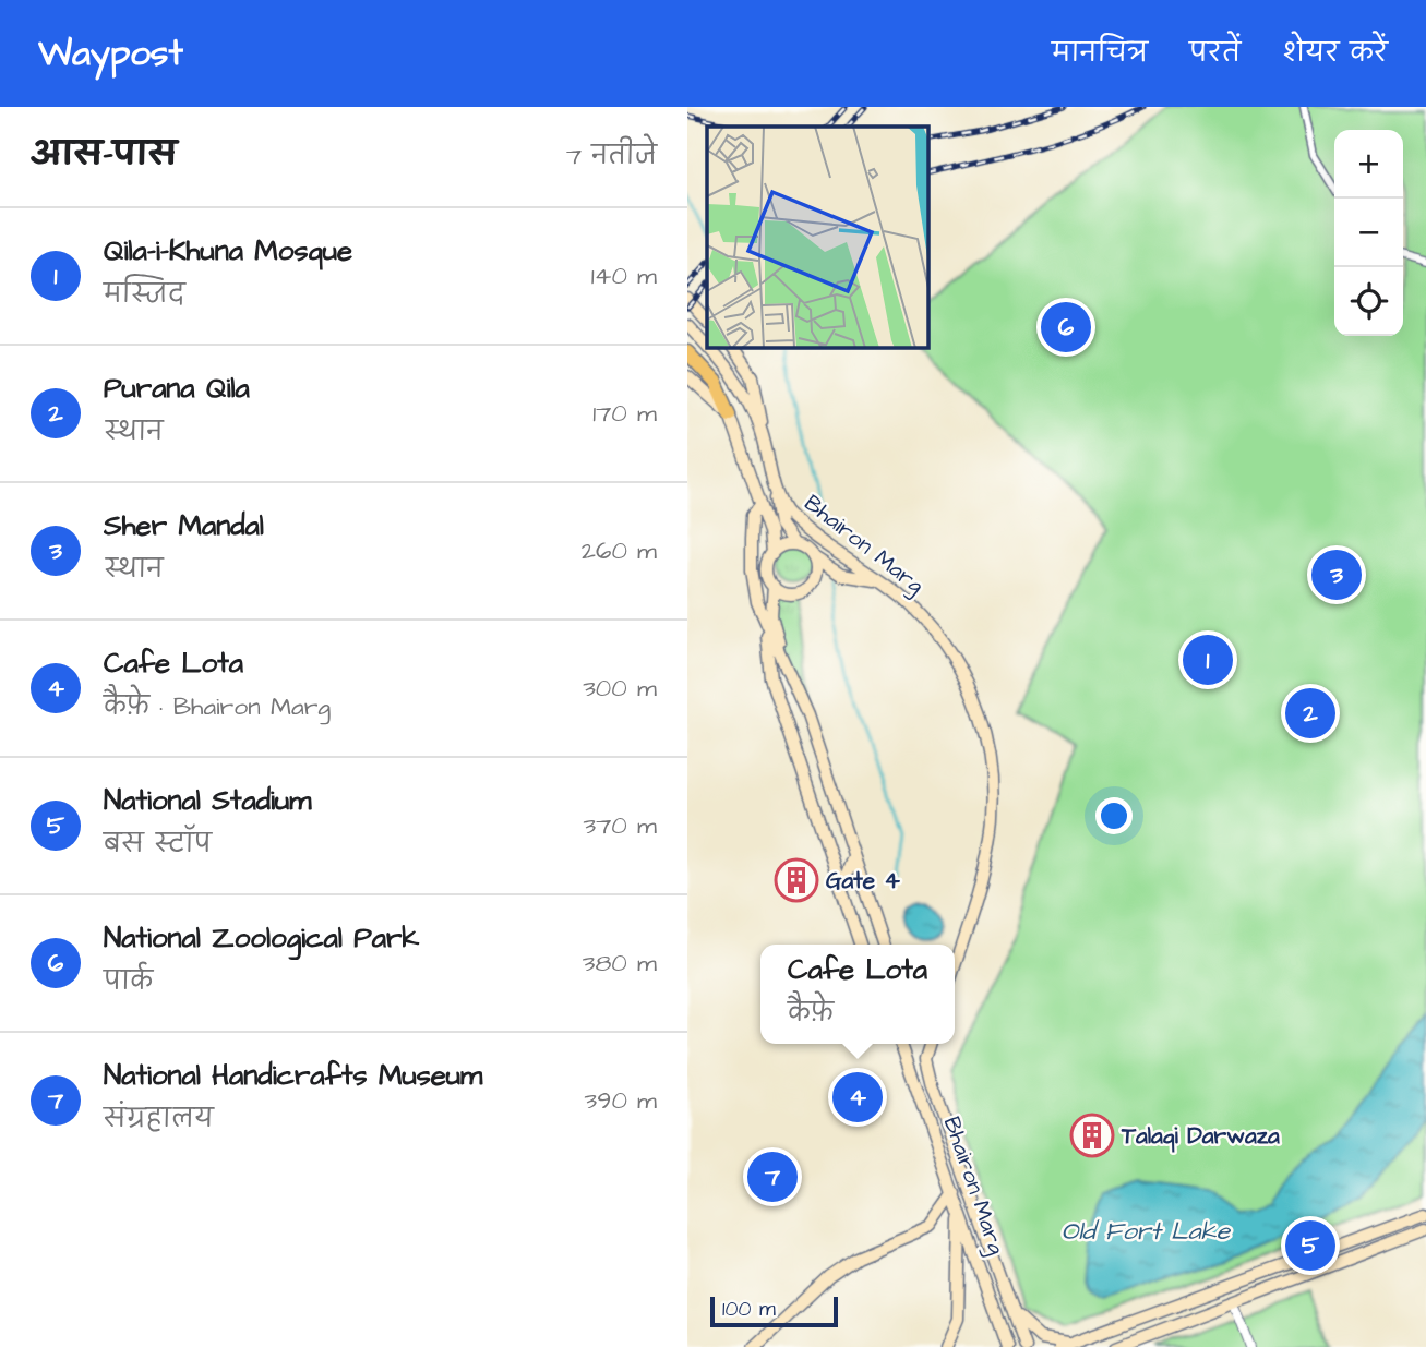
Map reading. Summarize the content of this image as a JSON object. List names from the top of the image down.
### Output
{
  "streets": {
    "main road": ["Bhairon Marg"]
  },
  "water": ["Old Fort Lake"],
  "places": {
    "building": ["Gate 4", "Talaqi Darwaza"]
  },
  "scale_bar": "100 m",
  "page": {
    "header": "Waypost",
    "nav": ["मानचित्र", "परतें", "शेयर करें"],
    "heading": ["आस-पास", "7 नतीजे"],
    "map_buttons": ["+", "−"],
    "list": [
      {
        "mark": "1",
        "name": "Qila-i-Khuna Mosque",
        "note": "मस्जिद",
        "value": "140 m"
      },
      {
        "mark": "2",
        "name": "Purana Qila",
        "note": "स्थान",
        "value": "170 m"
      },
      {
        "mark": "3",
        "name": "Sher Mandal",
        "note": "स्थान",
        "value": "260 m"
      },
      {
        "mark": "4",
        "name": "Cafe Lota",
        "note": "कैफ़े · Bhairon Marg",
        "value": "300 m"
      },
      {
        "mark": "5",
        "name": "National Stadium",
        "note": "बस स्टॉप",
        "value": "370 m"
      },
      {
        "mark": "6",
        "name": "National Zoological Park",
        "note": "पार्क",
        "value": "380 m"
      },
      {
        "mark": "7",
        "name": "National Handicrafts Museum",
        "note": "संग्रहालय",
        "value": "390 m"
      }
    ],
    "pins": [
      "6",
      "3",
      "1",
      "2",
      "4",
      "7",
      "5"
    ],
    "popup": ["Cafe Lota", "कैफ़े"],
    "scale": "100 m"
  }
}
